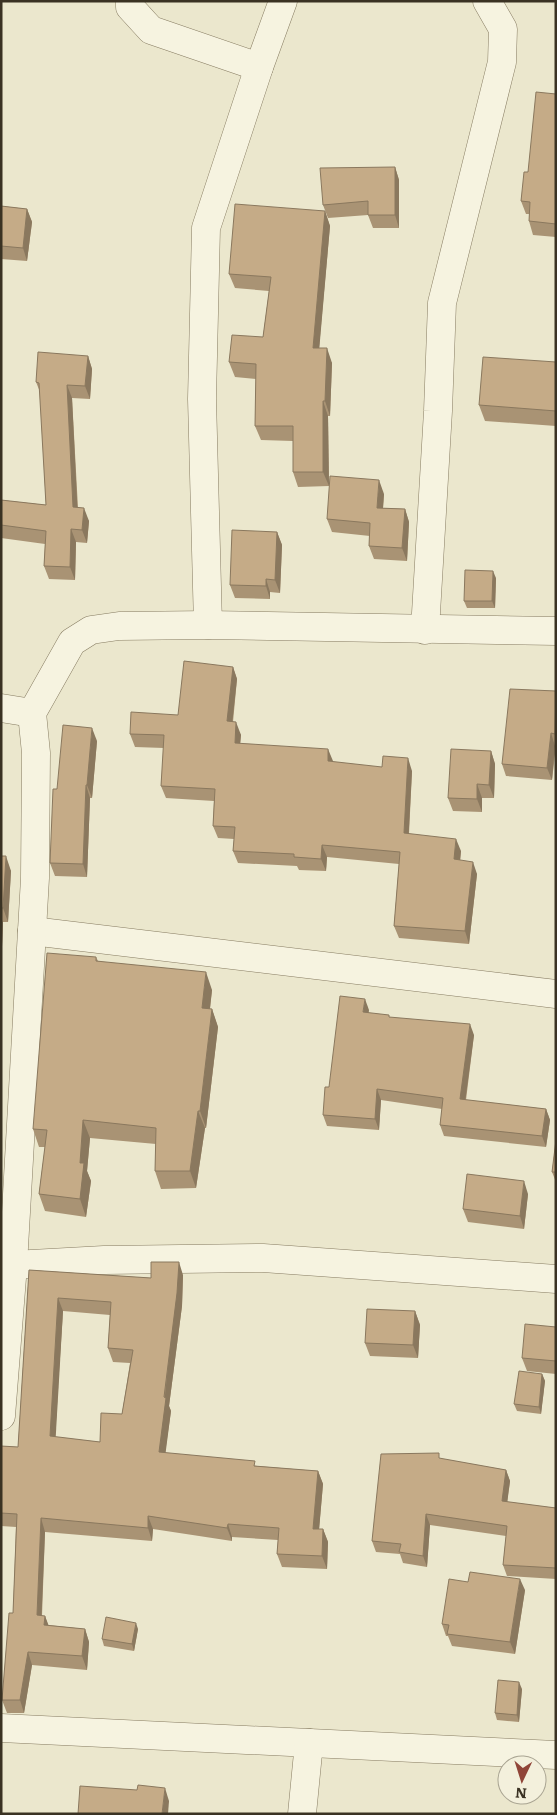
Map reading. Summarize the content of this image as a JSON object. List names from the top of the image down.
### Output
{
  "north": "bottom"
}
